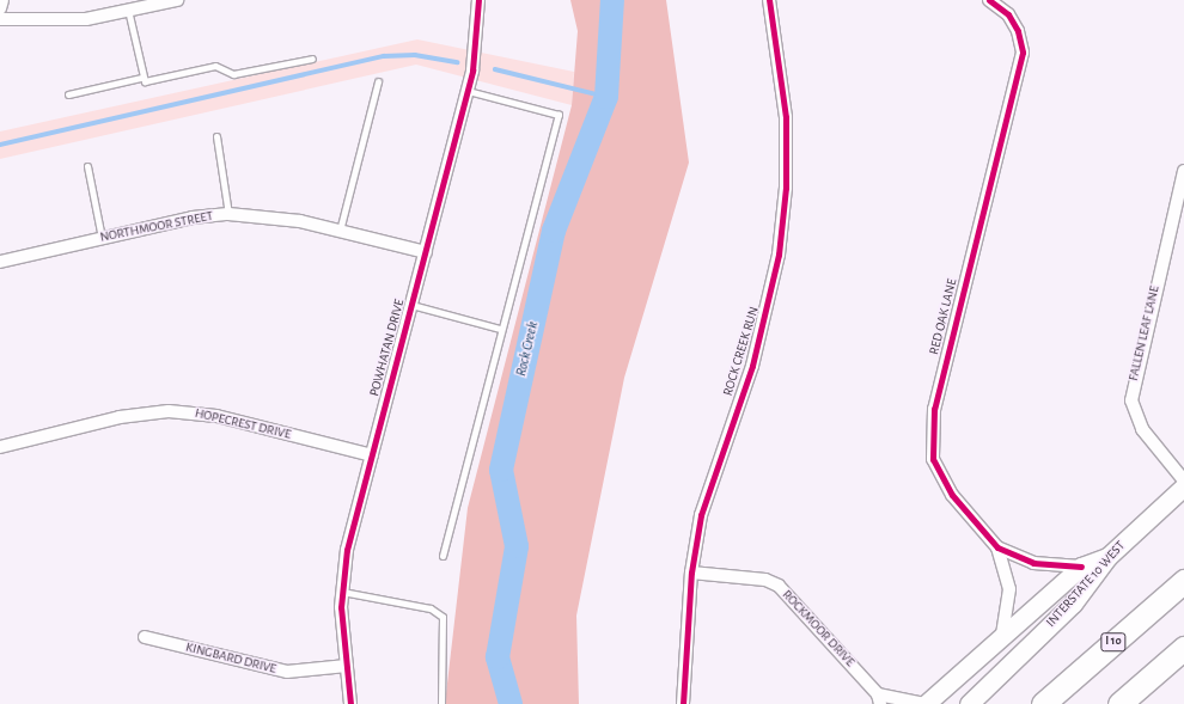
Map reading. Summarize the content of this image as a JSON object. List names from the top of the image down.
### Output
{
  "streets": {
    "highway": ["I 10"],
    "main road": ["INTERSTATE 10 WEST"],
    "street": [
      "NORTHMOOR STREET",
      "RED OAK LANE",
      "FALLEN LEAF LANE",
      "POWHATAN DRIVE",
      "ROCK CREEK RUN",
      "HOPECREST DRIVE",
      "ROCKMOOR DRIVE",
      "KINGBARD DRIVE"
    ]
  },
  "crossings": [
    ["NORTHMOOR STREET", "POWHATAN DRIVE"],
    ["POWHATAN DRIVE", "HOPECREST DRIVE"],
    ["POWHATAN DRIVE", "KINGBARD DRIVE"],
    ["ROCK CREEK RUN", "ROCKMOOR DRIVE"]
  ],
  "water": ["Rock Creek"]
}
